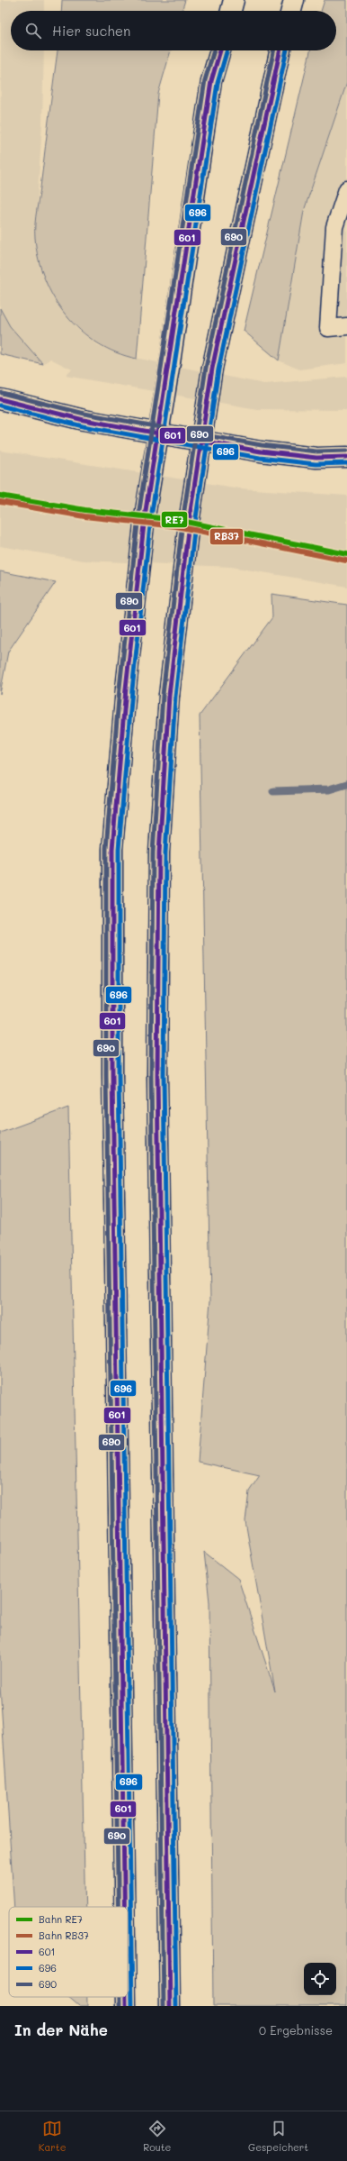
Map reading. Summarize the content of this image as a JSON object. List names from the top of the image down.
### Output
{
  "lines": [
    "transit line 601",
    "transit line 696",
    "transit line 690",
    "rail line RE7",
    "rail line RB37"
  ],
  "legend": [
    "Bahn RE7",
    "Bahn RB37",
    "601",
    "696",
    "690"
  ],
  "page": {
    "search": "Hier suchen",
    "heading": ["In der Nähe", "0 Ergebnisse"],
    "nav": ["Karte", "Route", "Gespeichert"]
  }
}
